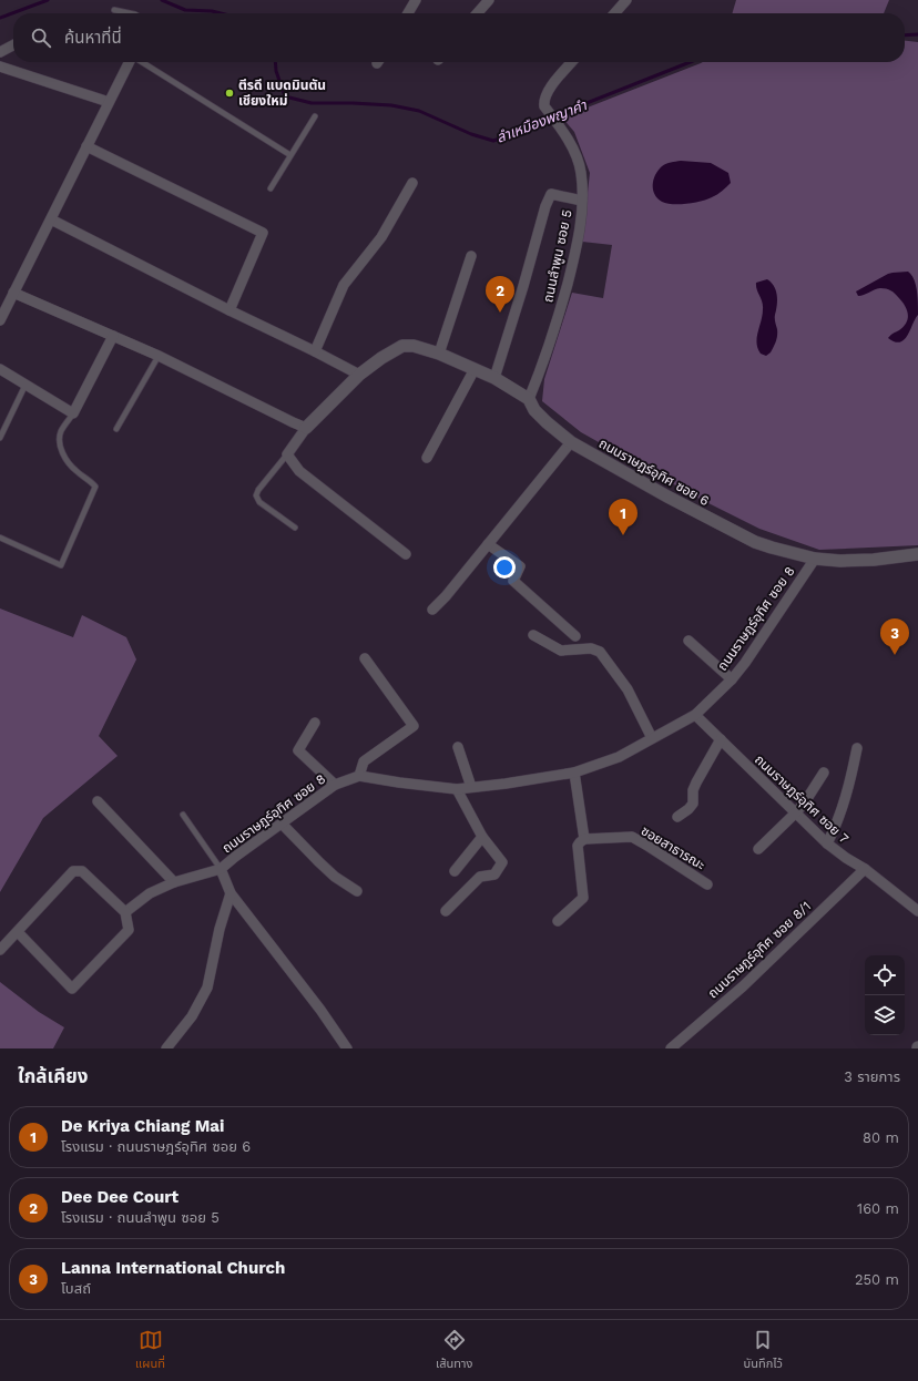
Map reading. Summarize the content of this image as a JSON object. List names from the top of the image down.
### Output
{
  "streets": {
    "street": [
      "ถนนลำพูน ซอย 5",
      "ถนนราษฎร์อุทิศ ซอย 6",
      "ถนนราษฎร์อุทิศ ซอย 8",
      "ถนนราษฎร์อุทิศ ซอย 7",
      "ซอยสาธารณะ",
      "ถนนราษฎร์อุทิศ ซอย 8/1"
    ]
  },
  "crossings": [
    ["ถนนลำพูน ซอย 5", "ถนนราษฎร์อุทิศ ซอย 6"],
    ["ถนนราษฎร์อุทิศ ซอย 6", "ถนนราษฎร์อุทิศ ซอย 8"],
    ["ถนนราษฎร์อุทิศ ซอย 8", "ถนนราษฎร์อุทิศ ซอย 7"],
    ["ถนนราษฎร์อุทิศ ซอย 7", "ถนนราษฎร์อุทิศ ซอย 8/1"]
  ],
  "water": ["ลำเหมืองพญาคำ"],
  "places": ["ตีรดี แบดมินตัน เชียงใหม่"],
  "page": {
    "search": "ค้นหาที่นี่",
    "pins": ["2", "1", "3"],
    "heading": ["ใกล้เคียง", "3 รายการ"],
    "list": [
      {
        "mark": "1",
        "name": "De Kriya Chiang Mai",
        "note": "โรงแรม · ถนนราษฎร์อุทิศ ซอย 6",
        "value": "80 m"
      },
      {
        "mark": "2",
        "name": "Dee Dee Court",
        "note": "โรงแรม · ถนนลำพูน ซอย 5",
        "value": "160 m"
      },
      {
        "mark": "3",
        "name": "Lanna International Church",
        "note": "โบสถ์",
        "value": "250 m"
      }
    ],
    "nav": ["แผนที่", "เส้นทาง", "บันทึกไว้"]
  }
}
